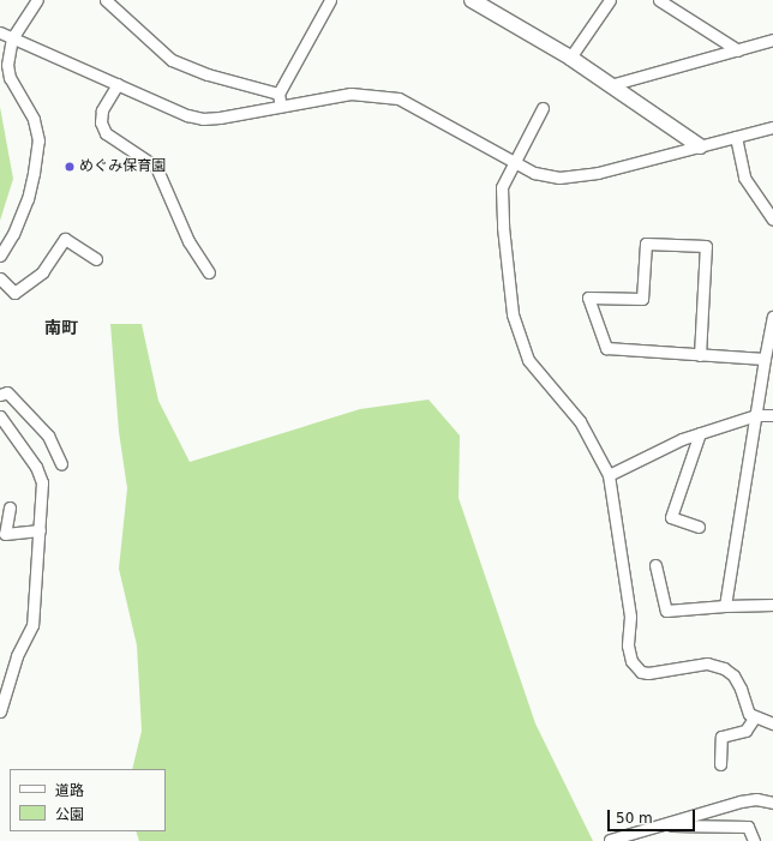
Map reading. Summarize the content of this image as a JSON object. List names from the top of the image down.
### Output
{
  "districts": ["南町"],
  "places": ["めぐみ保育園"],
  "legend": ["道路", "公園"],
  "scale_bar": "50 m"
}
